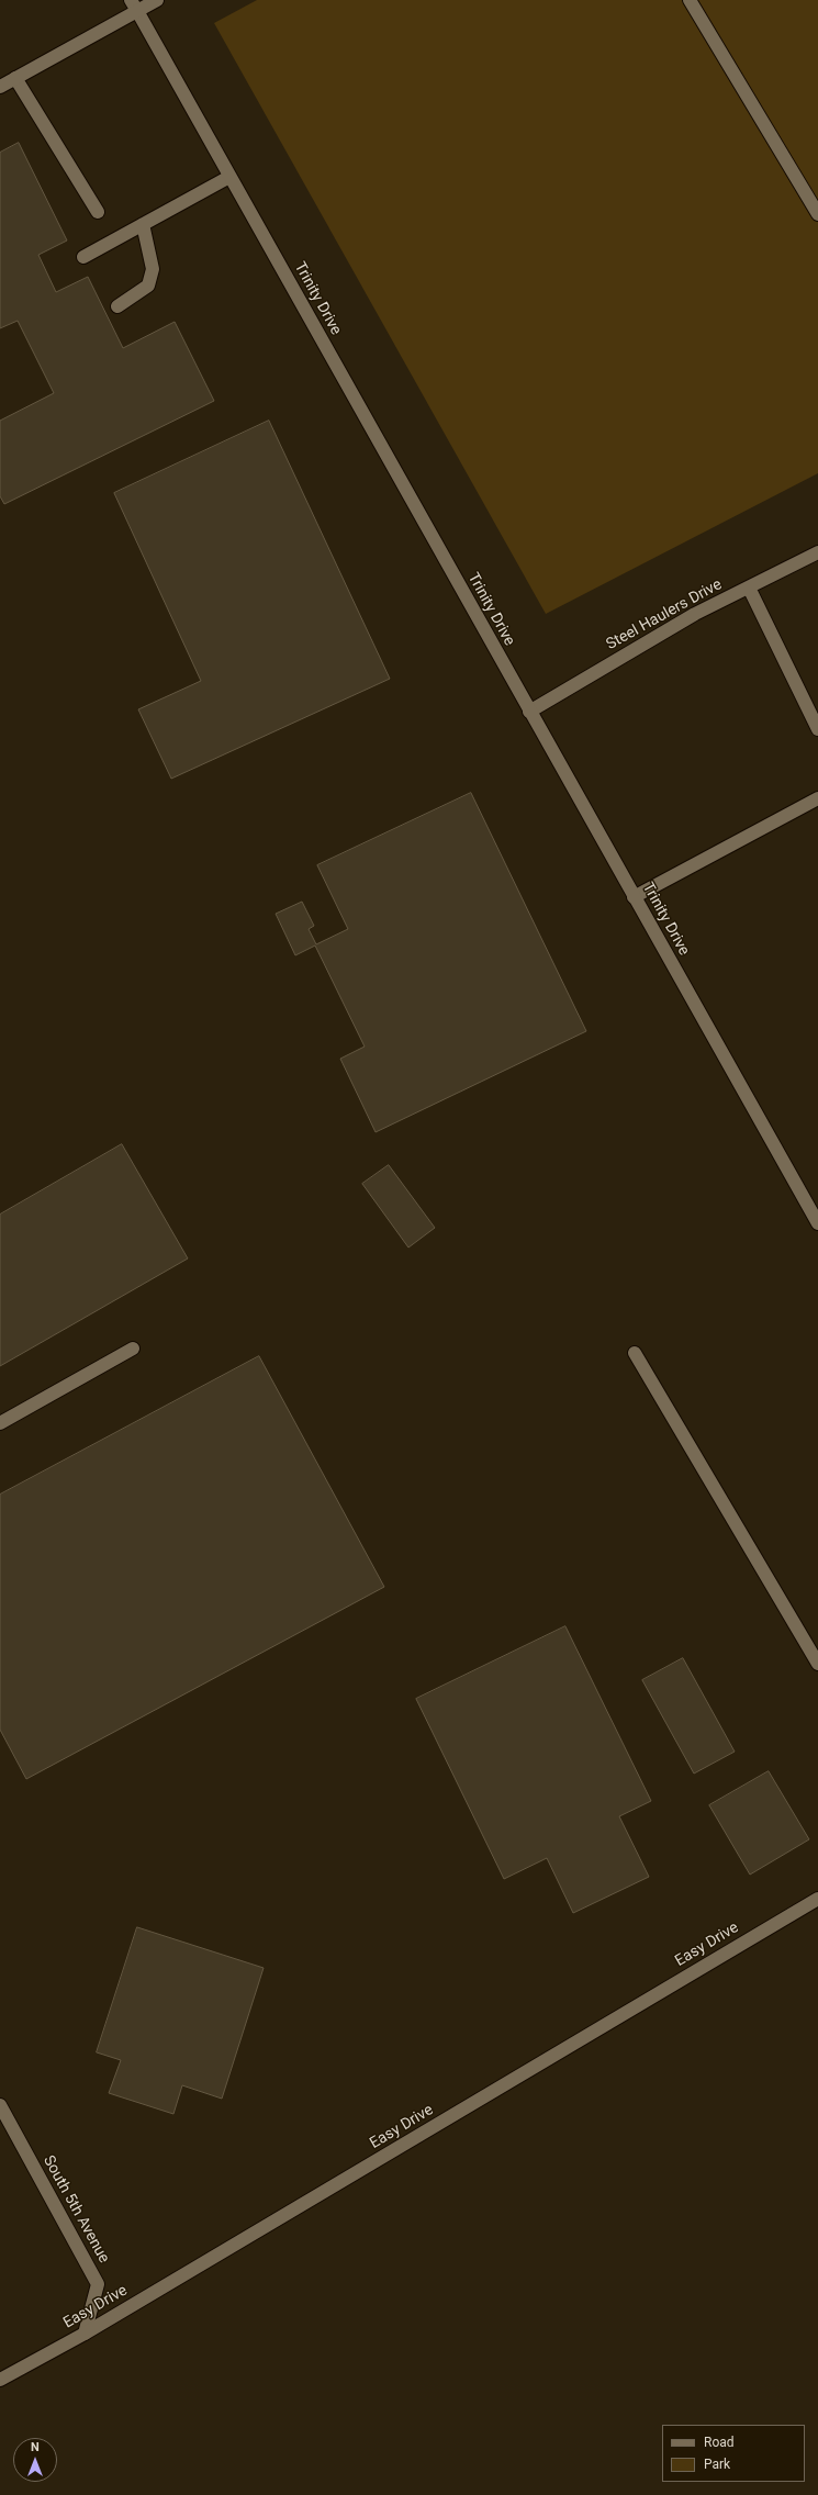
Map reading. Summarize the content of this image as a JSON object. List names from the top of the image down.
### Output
{
  "streets": {
    "street": [
      "Trinity Drive",
      "Steel Haulers Drive",
      "Easy Drive",
      "South 5th Avenue"
    ]
  },
  "crossings": [
    ["Trinity Drive", "Steel Haulers Drive"],
    ["Easy Drive", "South 5th Avenue"]
  ],
  "legend": ["Road", "Park"],
  "north": "top"
}
